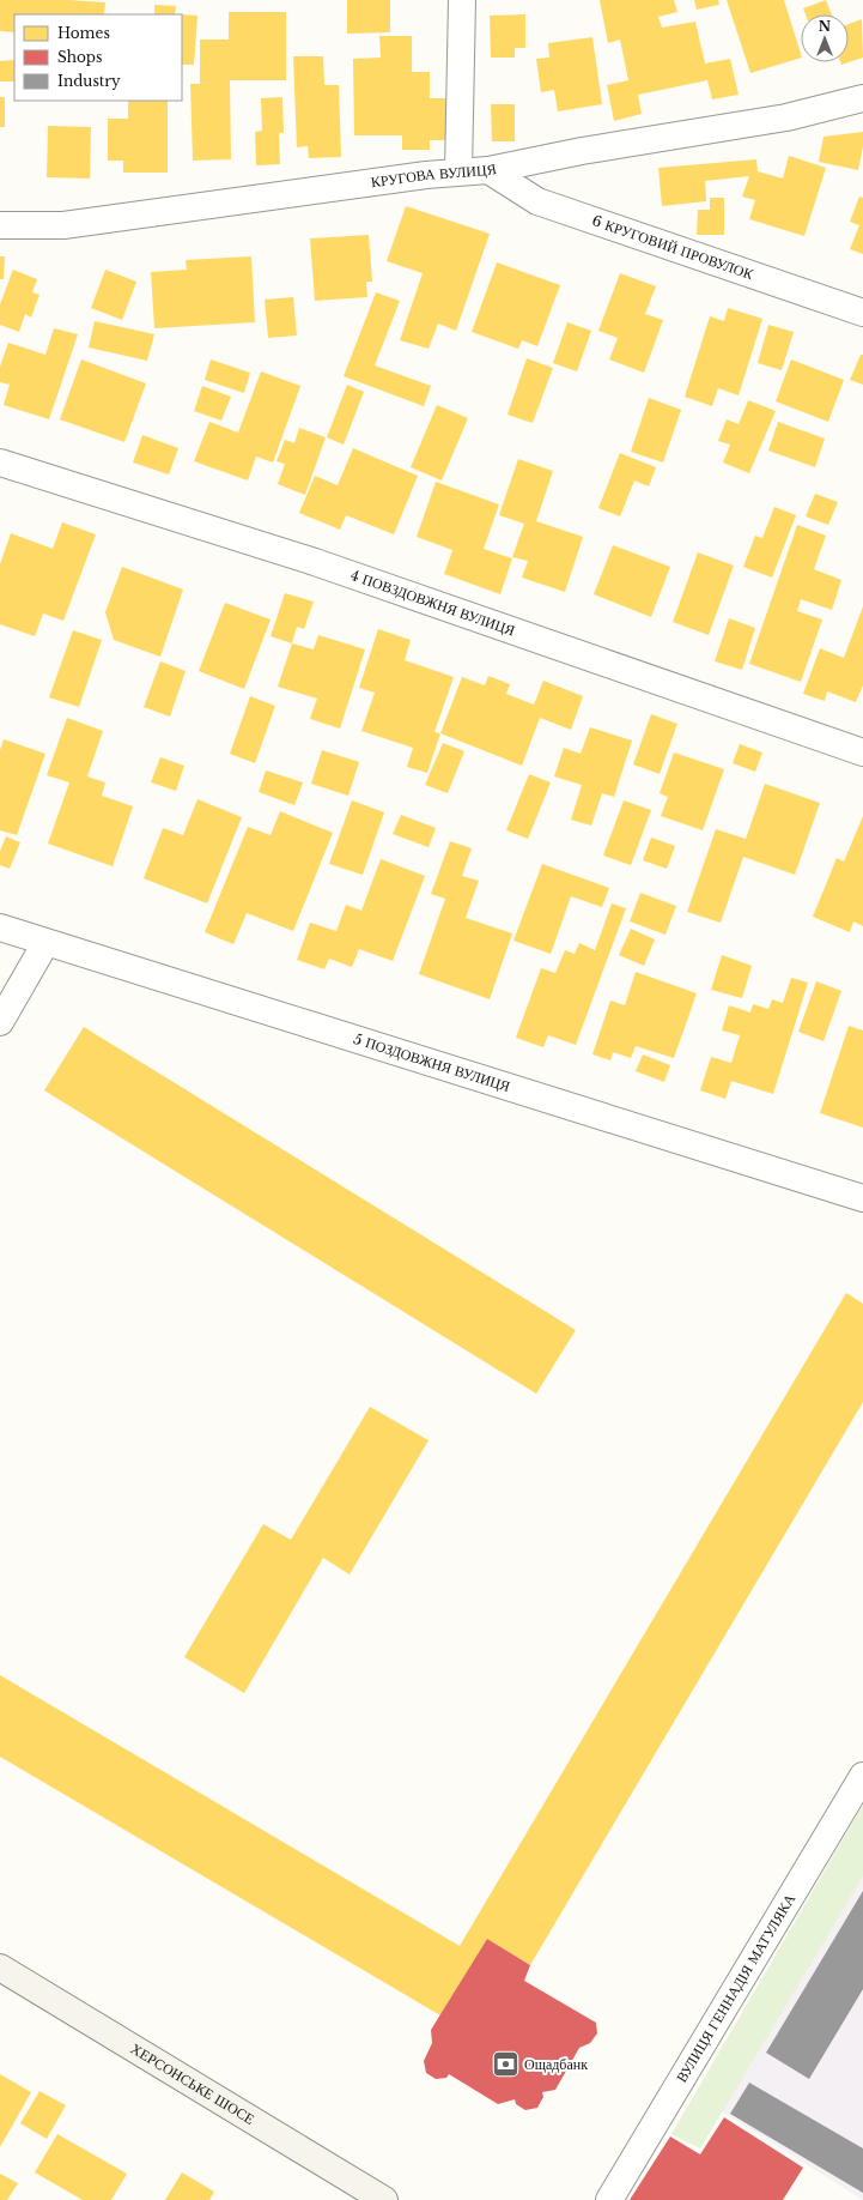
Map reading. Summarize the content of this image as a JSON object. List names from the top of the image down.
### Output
{
  "streets": {
    "main road": ["ХЕРСОНСЬКЕ ШОСЕ"],
    "street": [
      "КРУГОВА ВУЛИЦЯ",
      "6 КРУГОВИЙ ПРОВУЛОК",
      "4 ПОВЗДОВЖНЯ ВУЛИЦЯ",
      "5 ПОЗДОВЖНЯ ВУЛИЦЯ",
      "ВУЛИЦЯ ГЕННАДІЯ МАТУЛЯКА"
    ]
  },
  "crossings": [
    ["КРУГОВА ВУЛИЦЯ", "6 КРУГОВИЙ ПРОВУЛОК"]
  ],
  "places": {
    "bank": ["Ощадбанк"]
  },
  "legend": ["Homes", "Shops", "Industry"],
  "north": "top"
}
